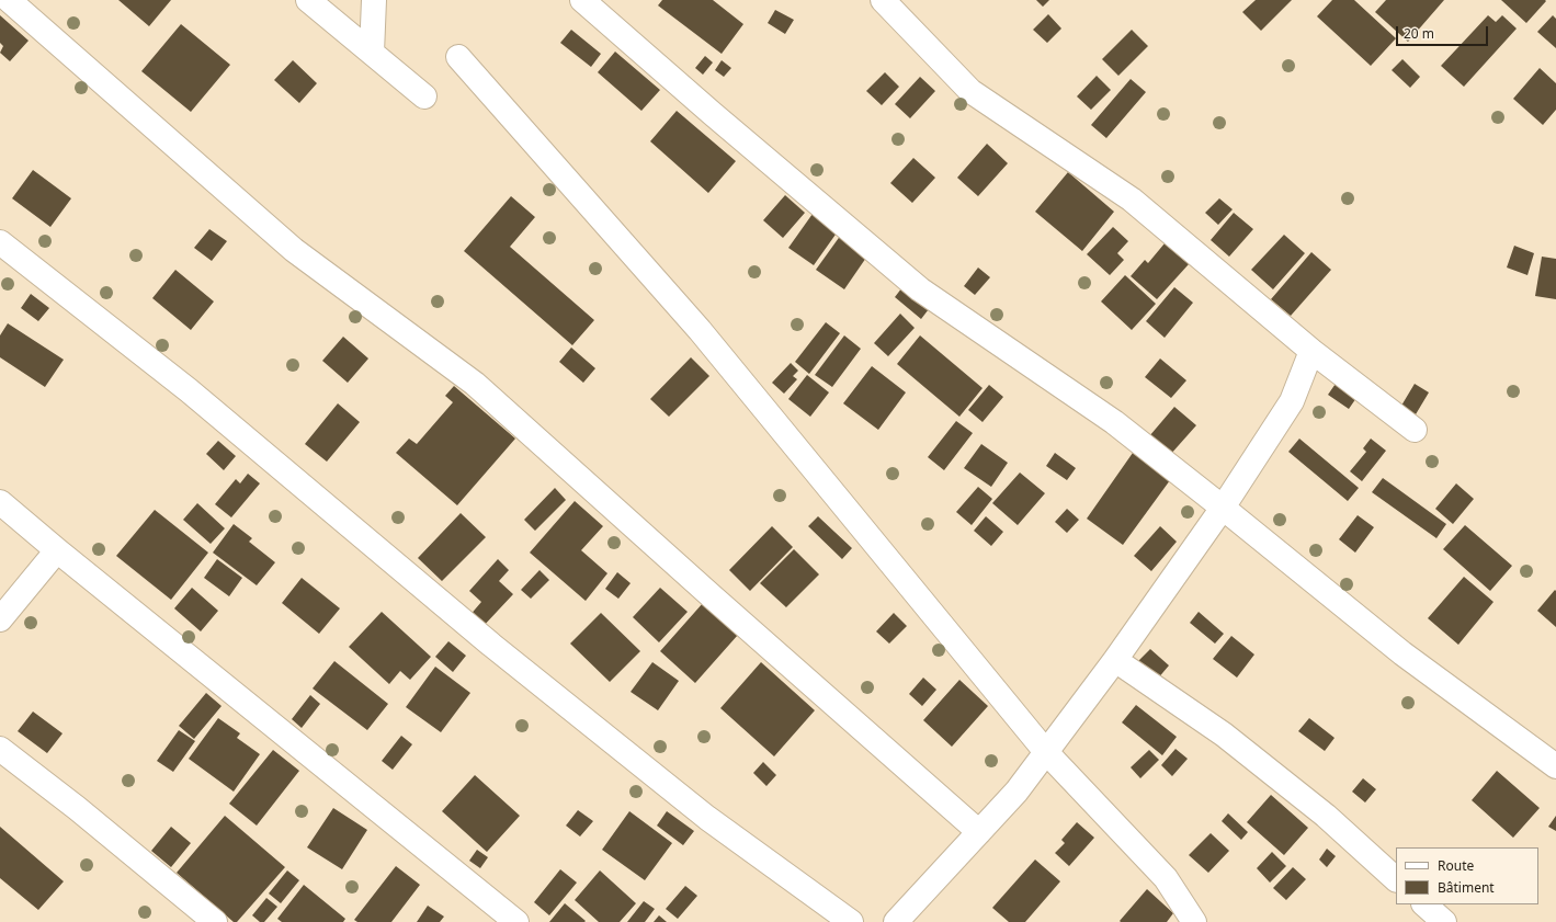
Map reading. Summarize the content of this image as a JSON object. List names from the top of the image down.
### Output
{
  "legend": ["Route", "Bâtiment"],
  "scale_bar": "20 m"
}
